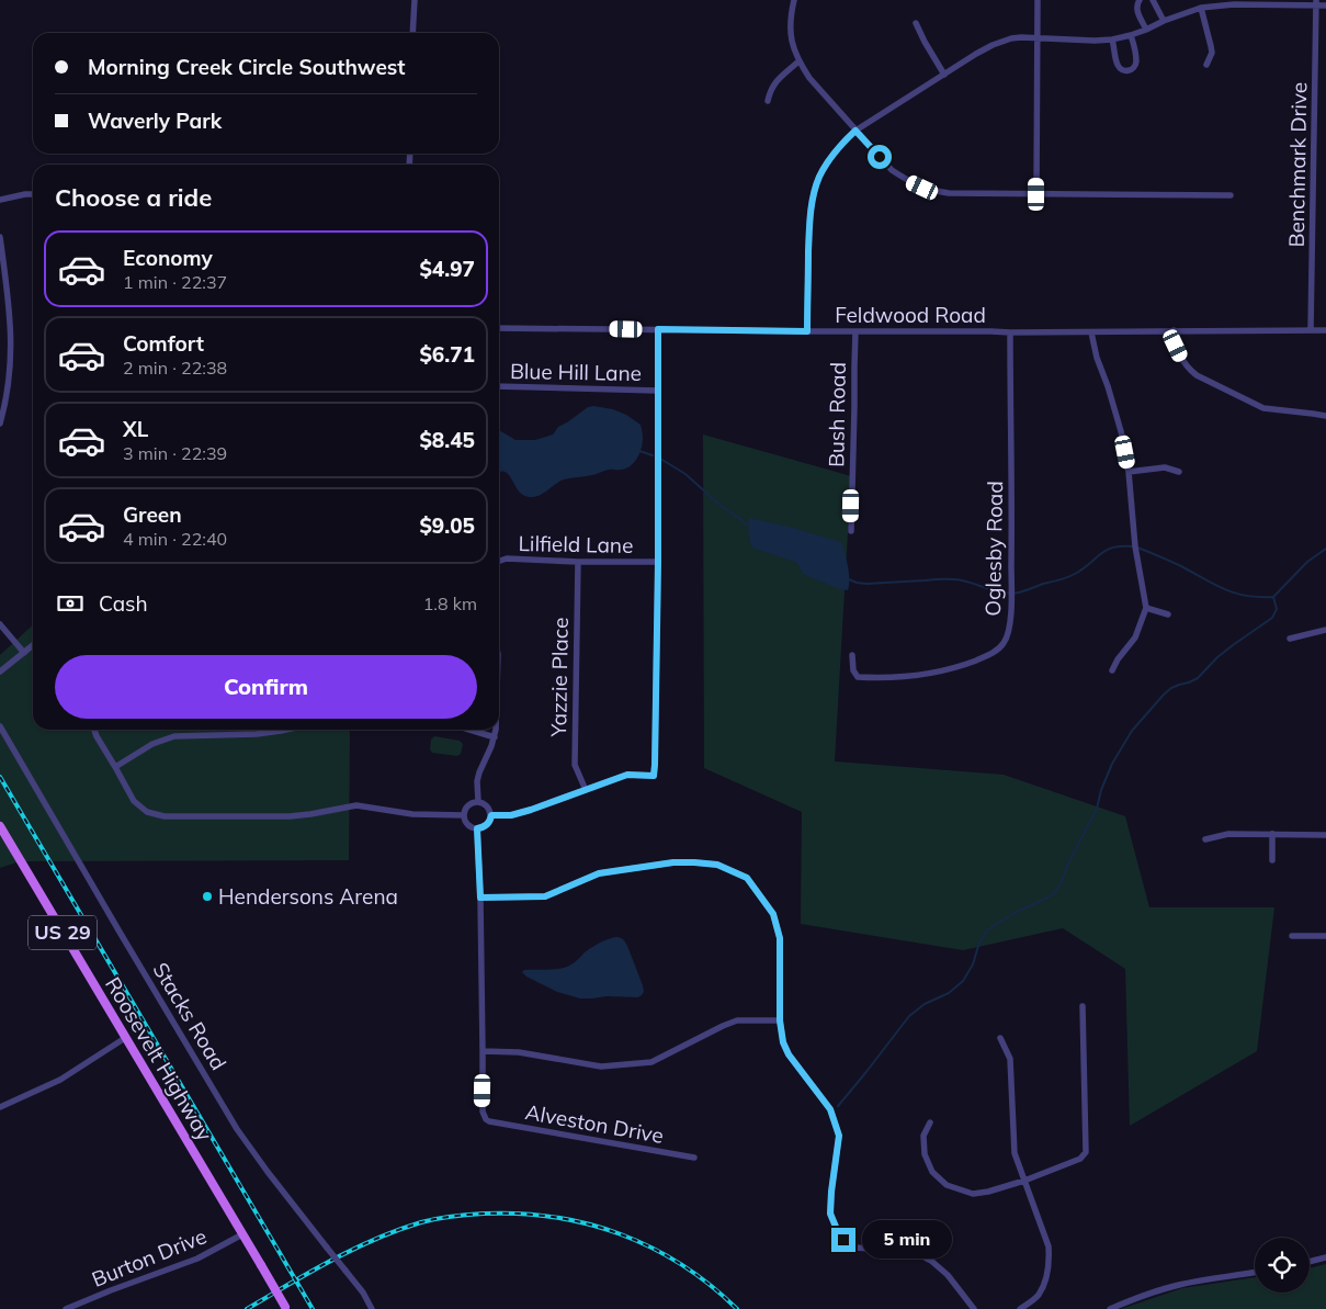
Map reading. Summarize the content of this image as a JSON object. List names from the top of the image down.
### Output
{
  "streets": {
    "main road": ["US 29", "Roosevelt Highway"],
    "street": [
      "Benchmark Drive",
      "Feldwood Road",
      "Blue Hill Lane",
      "Bush Road",
      "Lilfield Lane",
      "Oglesby Road",
      "Yazzie Place",
      "Stacks Road",
      "Alveston Drive",
      "Burton Drive"
    ]
  },
  "crossings": [
    ["Benchmark Drive", "Feldwood Road"],
    ["Feldwood Road", "Bush Road"],
    ["Feldwood Road", "Oglesby Road"],
    ["Lilfield Lane", "Yazzie Place"],
    ["Roosevelt Highway", "Burton Drive"]
  ],
  "places": ["Hendersons Arena"],
  "page": {
    "banner": ["Morning Creek Circle Southwest", "Waverly Park"],
    "heading": "Choose a ride",
    "list": [
      {
        "name": "Economy",
        "note": "1 min · 22:37",
        "value": "$4.97"
      },
      {
        "name": "Comfort",
        "note": "2 min · 22:38",
        "value": "$6.71"
      },
      {
        "name": "XL",
        "note": "3 min · 22:39",
        "value": "$8.45"
      },
      {
        "name": "Green",
        "note": "4 min · 22:40",
        "value": "$9.05"
      }
    ],
    "pay": ["Cash", "1.8 km"],
    "buttons": "Confirm",
    "bubble": "5 min"
  }
}
